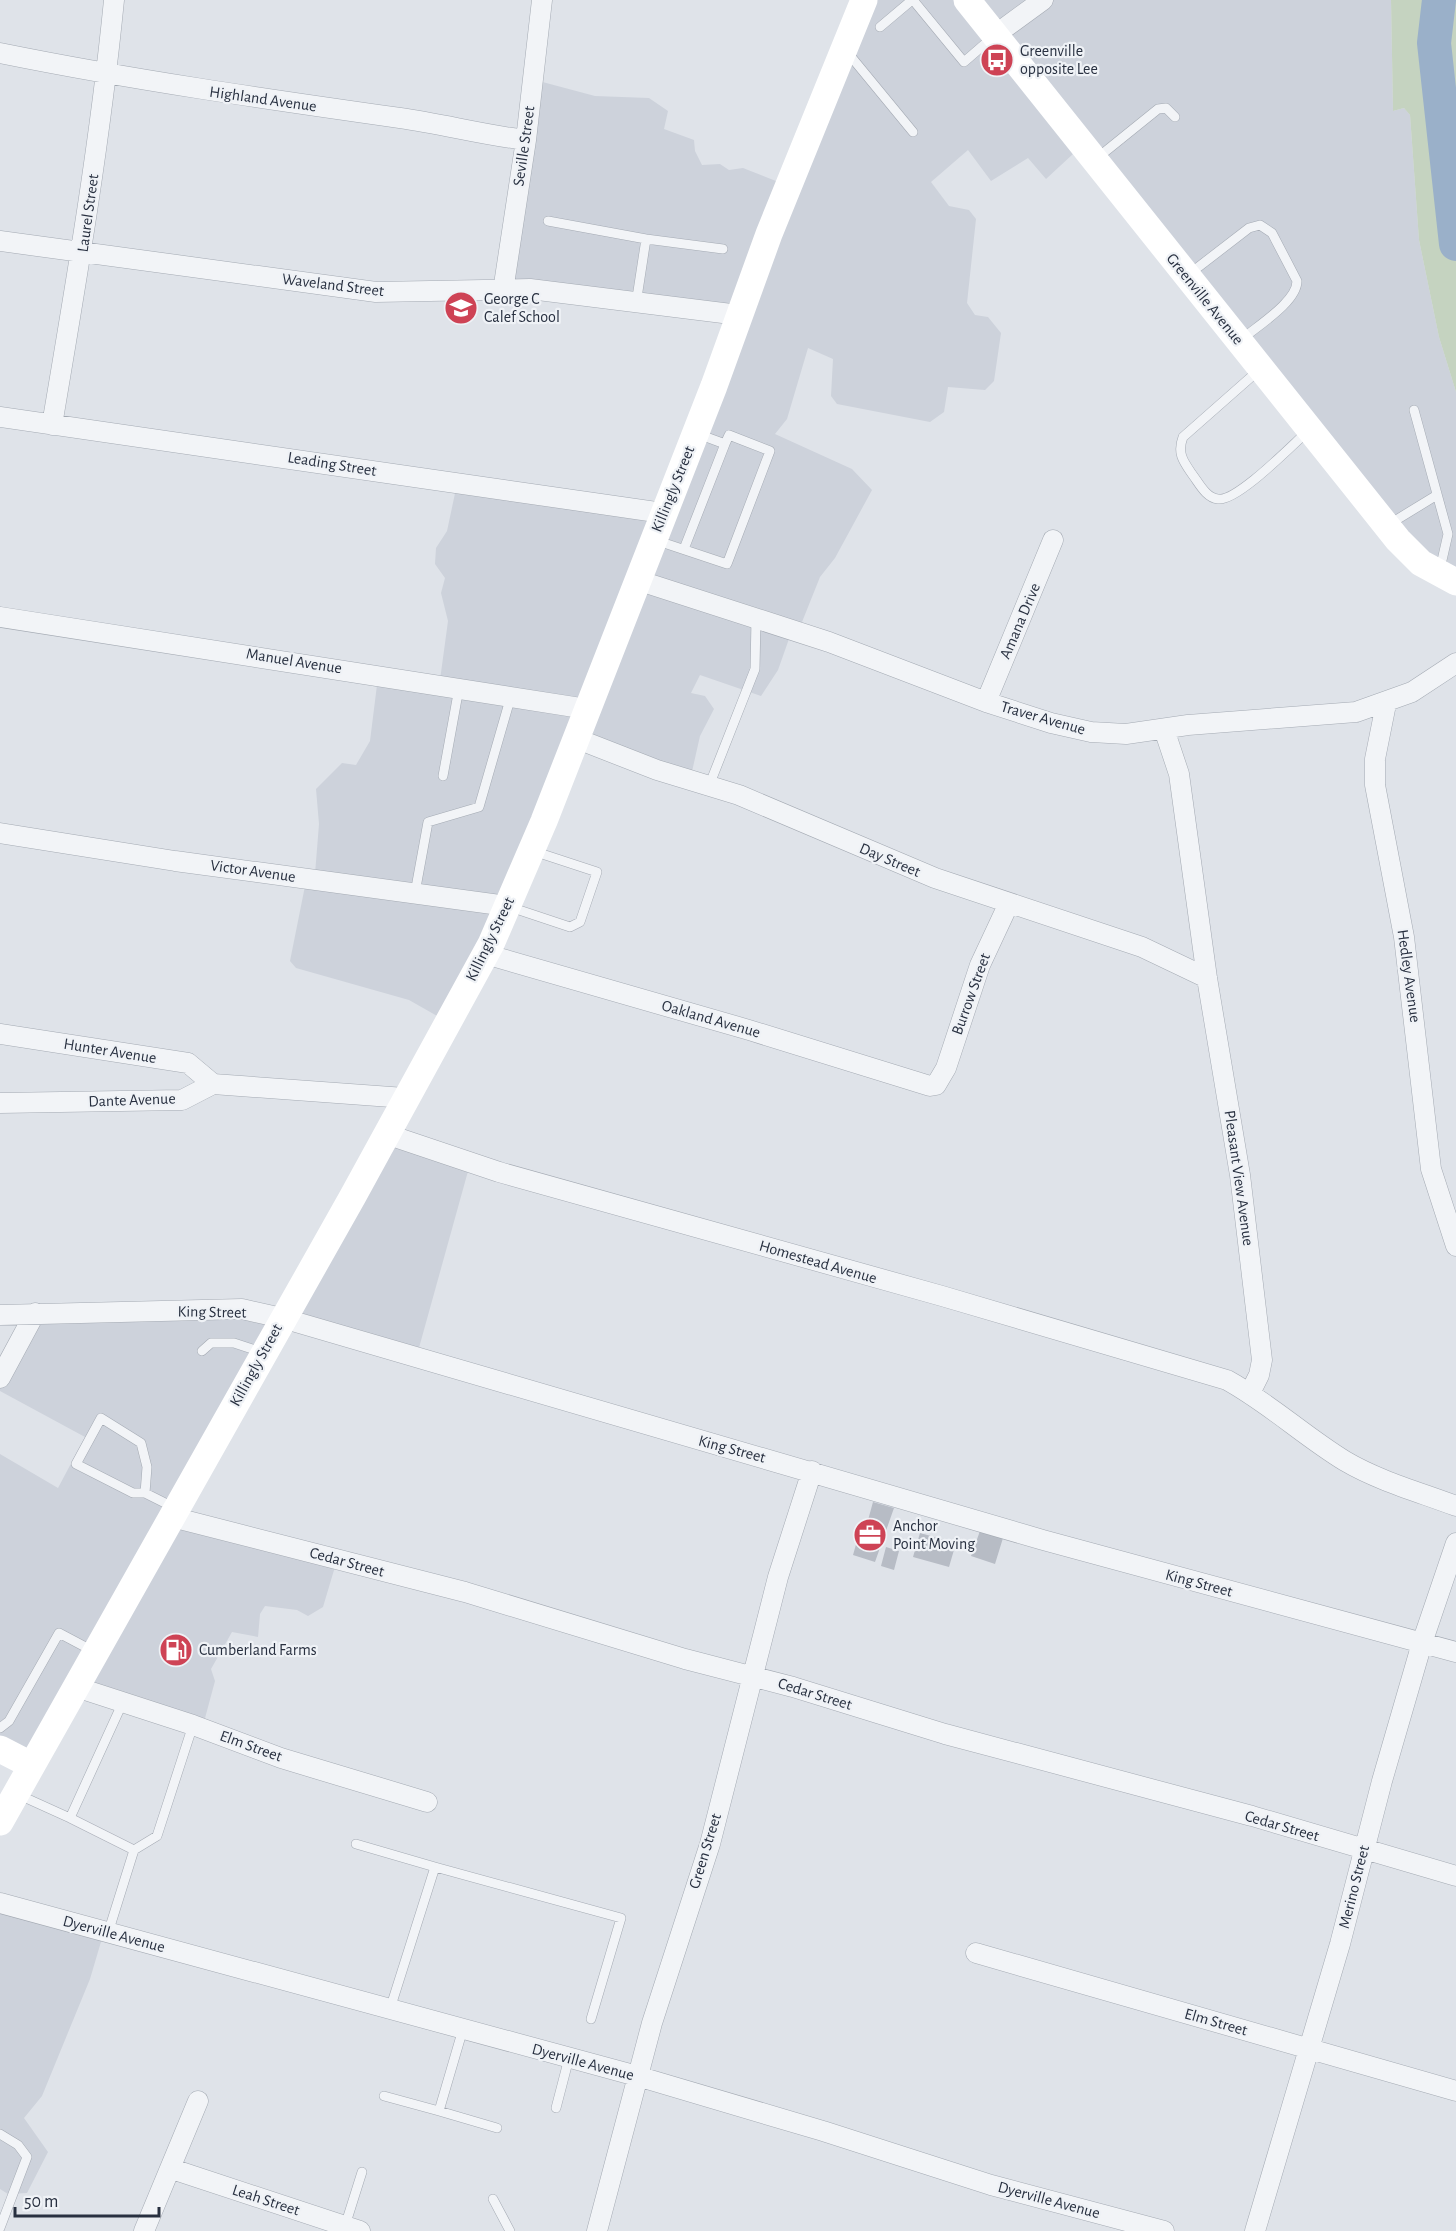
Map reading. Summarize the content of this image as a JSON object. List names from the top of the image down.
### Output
{
  "streets": {
    "main road": ["Greenville Avenue", "Killingly Street"],
    "street": [
      "Highland Avenue",
      "Seville Street",
      "Laurel Street",
      "Waveland Street",
      "Leading Street",
      "Amana Drive",
      "Manuel Avenue",
      "Traver Avenue",
      "Day Street",
      "Victor Avenue",
      "Hedley Avenue",
      "Burrow Street",
      "Oakland Avenue",
      "Hunter Avenue",
      "Dante Avenue",
      "Pleasant View Avenue",
      "Homestead Avenue",
      "King Street",
      "Cedar Street",
      "Elm Street",
      "Green Street",
      "Merino Street",
      "Dyerville Avenue",
      "Leah Street"
    ]
  },
  "crossings": [
    ["Highland Avenue", "Seville Street"],
    ["Highland Avenue", "Laurel Street"],
    ["Seville Street", "Waveland Street"],
    ["Laurel Street", "Waveland Street"],
    ["Laurel Street", "Leading Street"],
    ["Waveland Street", "Killingly Street"],
    ["Leading Street", "Killingly Street"],
    ["Killingly Street", "Manuel Avenue"],
    ["Killingly Street", "Traver Avenue"],
    ["Killingly Street", "Day Street"],
    ["Killingly Street", "Victor Avenue"],
    ["Killingly Street", "Oakland Avenue"],
    ["Killingly Street", "Homestead Avenue"],
    ["Killingly Street", "King Street"],
    ["Killingly Street", "Cedar Street"],
    ["Killingly Street", "Elm Street"],
    ["Amana Drive", "Traver Avenue"],
    ["Traver Avenue", "Hedley Avenue"],
    ["Traver Avenue", "Pleasant View Avenue"],
    ["Day Street", "Burrow Street"],
    ["Day Street", "Pleasant View Avenue"],
    ["Burrow Street", "Oakland Avenue"],
    ["Hunter Avenue", "Dante Avenue"],
    ["Pleasant View Avenue", "Homestead Avenue"],
    ["King Street", "Green Street"],
    ["King Street", "Merino Street"],
    ["Cedar Street", "Green Street"],
    ["Cedar Street", "Merino Street"],
    ["Elm Street", "Merino Street"],
    ["Green Street", "Dyerville Avenue"]
  ],
  "places": {
    "bus stop": ["Greenville opposite Lee"],
    "school or university": ["George C Calef School"],
    "office": ["Anchor Point Moving"],
    "fuel station": ["Cumberland Farms"]
  },
  "scale_bar": "50 m"
}
